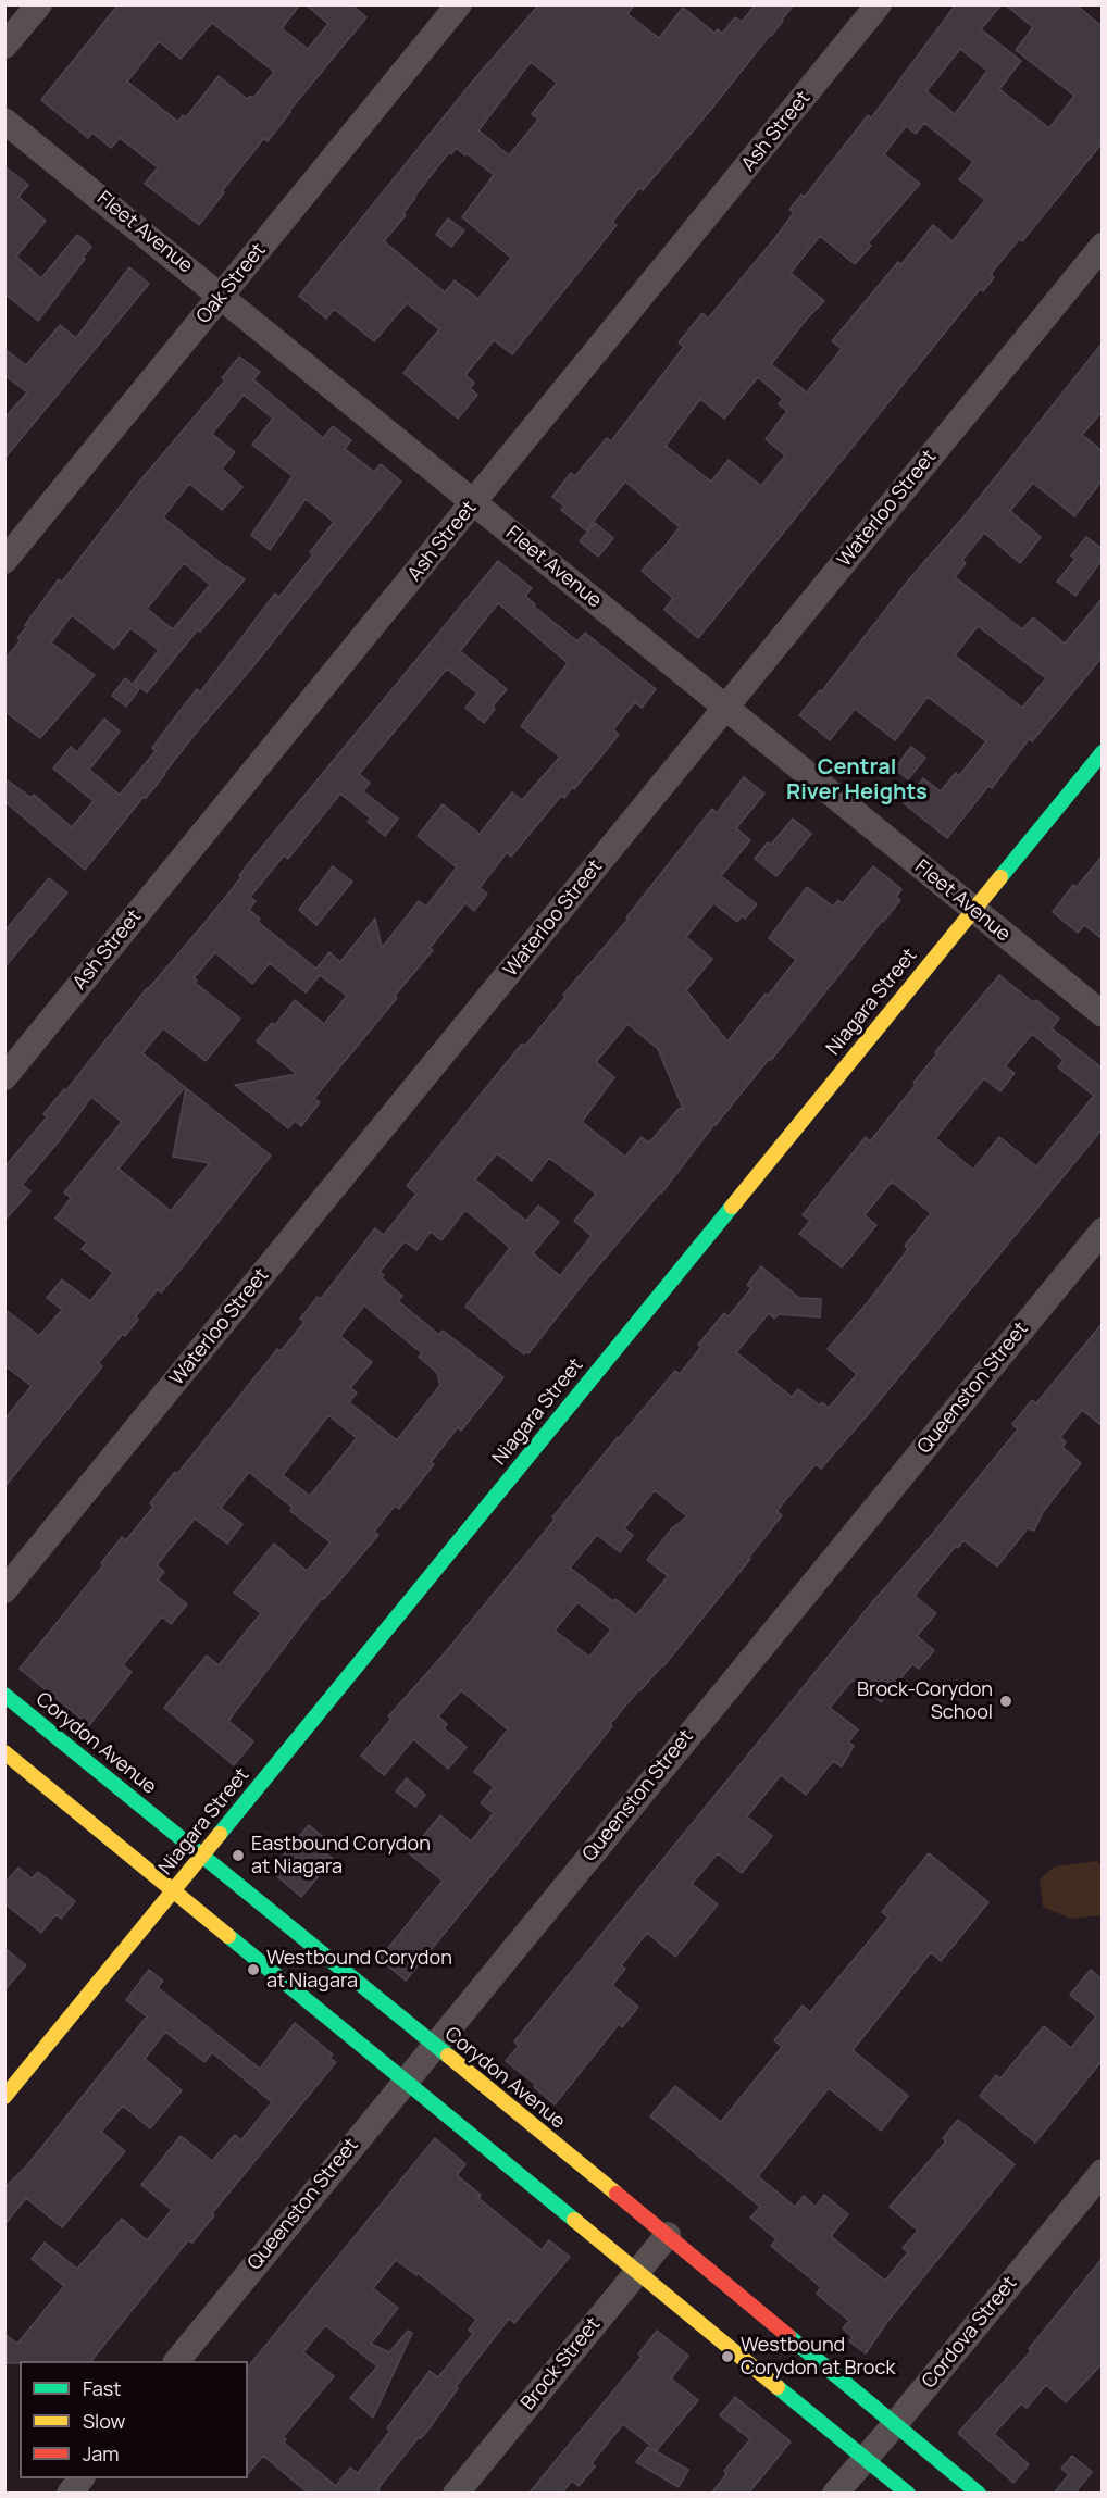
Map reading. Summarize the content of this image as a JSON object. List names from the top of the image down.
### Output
{
  "streets": {
    "main road": ["Niagara Street", "Corydon Avenue"],
    "street": [
      "Ash Street",
      "Fleet Avenue",
      "Oak Street",
      "Waterloo Street",
      "Queenston Street",
      "Cordova Street",
      "Brock Street"
    ]
  },
  "crossings": [
    ["Ash Street", "Fleet Avenue"],
    ["Fleet Avenue", "Oak Street"],
    ["Fleet Avenue", "Waterloo Street"],
    ["Fleet Avenue", "Niagara Street"],
    ["Niagara Street", "Corydon Avenue"],
    ["Queenston Street", "Corydon Avenue"],
    ["Corydon Avenue", "Cordova Street"],
    ["Corydon Avenue", "Brock Street"]
  ],
  "districts": ["Central River Heights"],
  "places": [
    "Brock-Corydon School",
    "Eastbound Corydon at Niagara",
    "Westbound Corydon at Niagara",
    "Westbound Corydon at Brock"
  ],
  "legend": ["Fast", "Slow", "Jam"]
}
